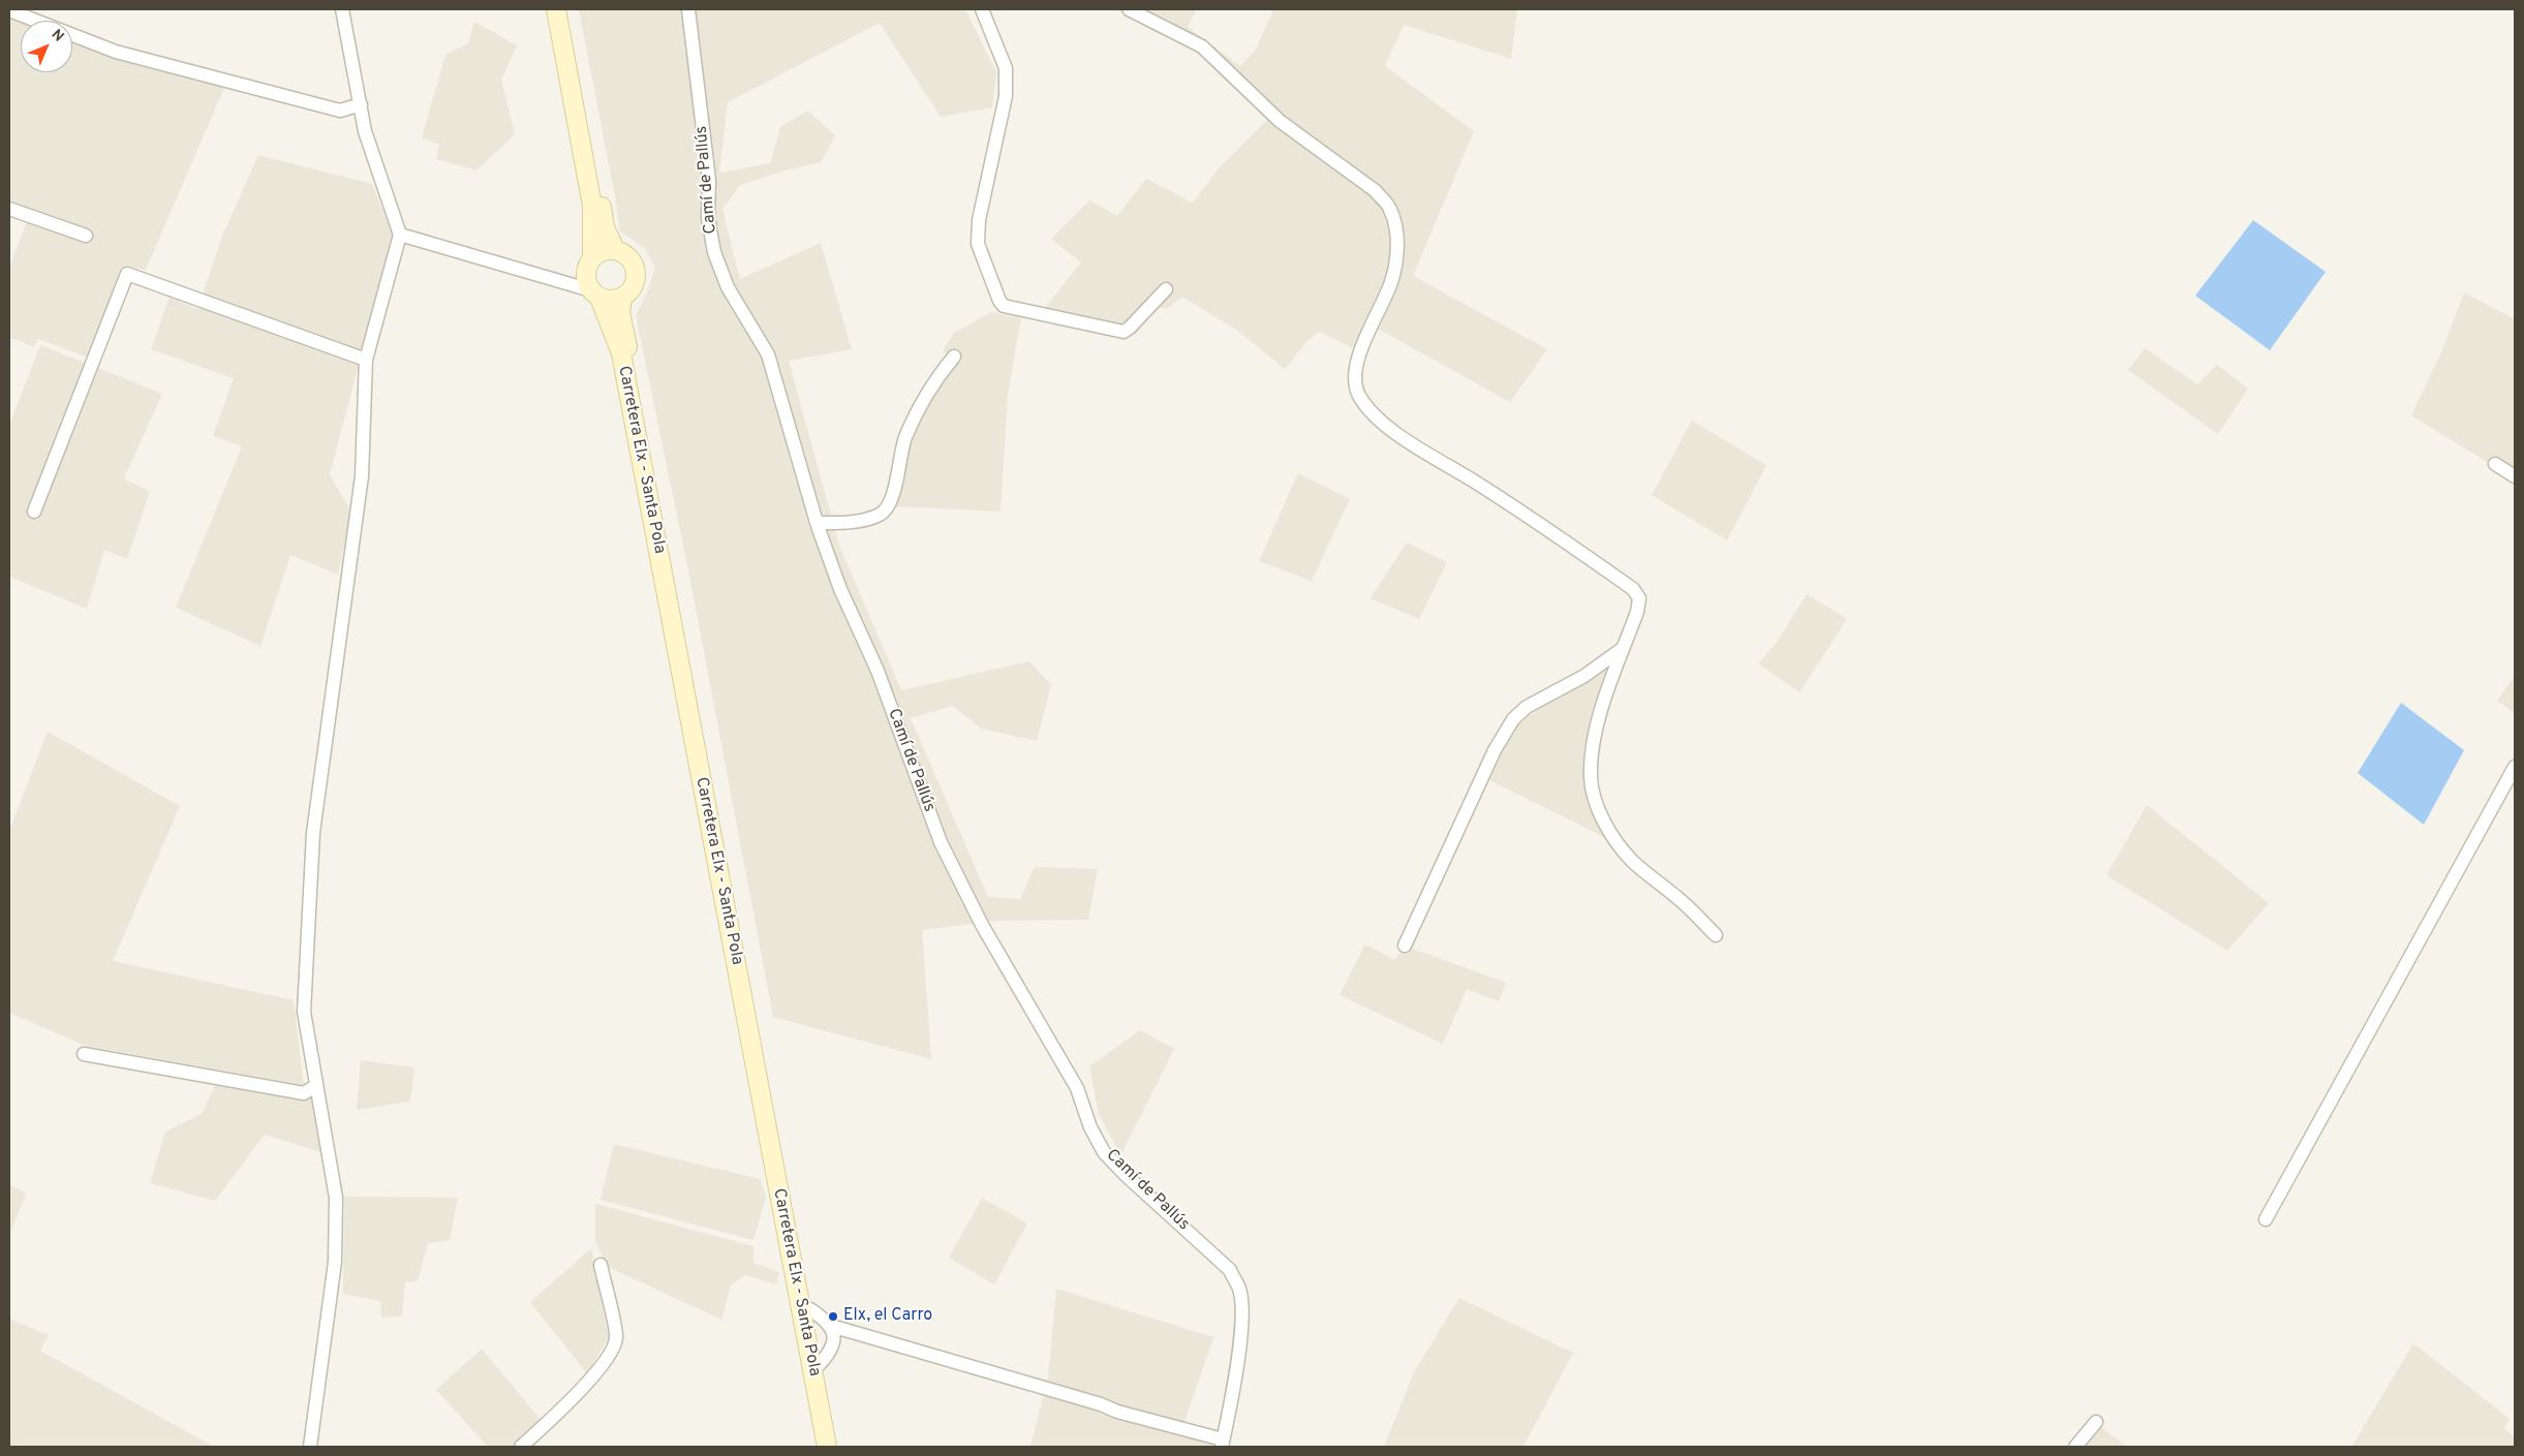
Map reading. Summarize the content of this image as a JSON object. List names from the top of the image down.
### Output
{
  "streets": {
    "main road": ["Carretera Elx - Santa Pola"],
    "street": ["Camí de Pallús"]
  },
  "places": ["Elx, el Carro"],
  "north": "top right"
}
